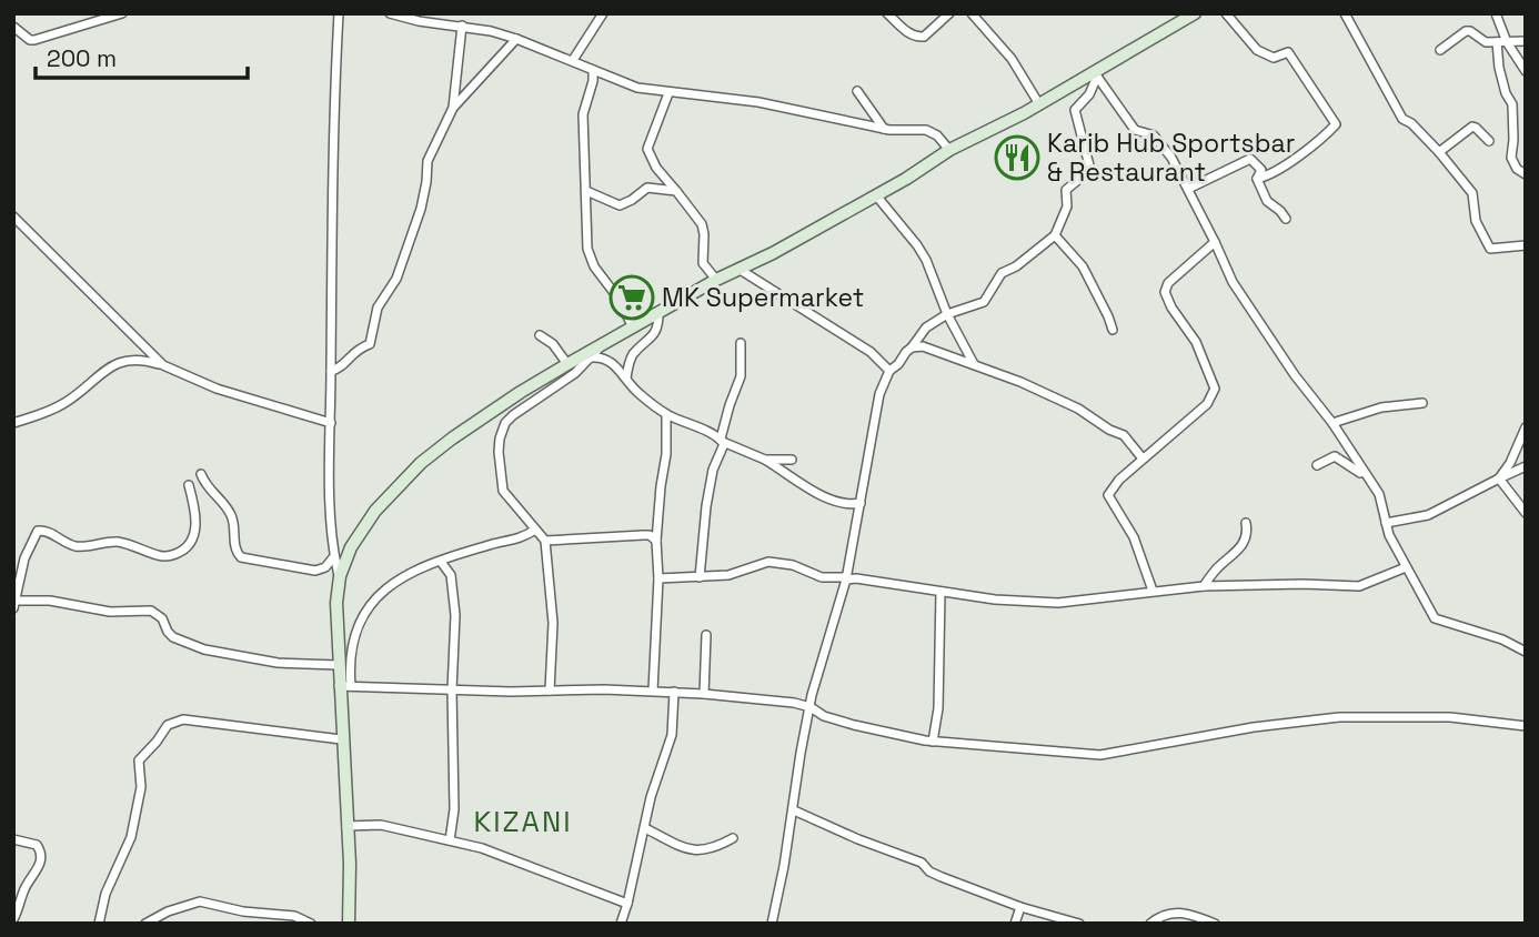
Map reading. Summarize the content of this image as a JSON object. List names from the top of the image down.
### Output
{
  "districts": ["KIZANI"],
  "places": {
    "restaurant": ["Karib Hub Sportsbar & Restaurant"],
    "supermarket": ["MK Supermarket"]
  },
  "scale_bar": "200 m"
}
